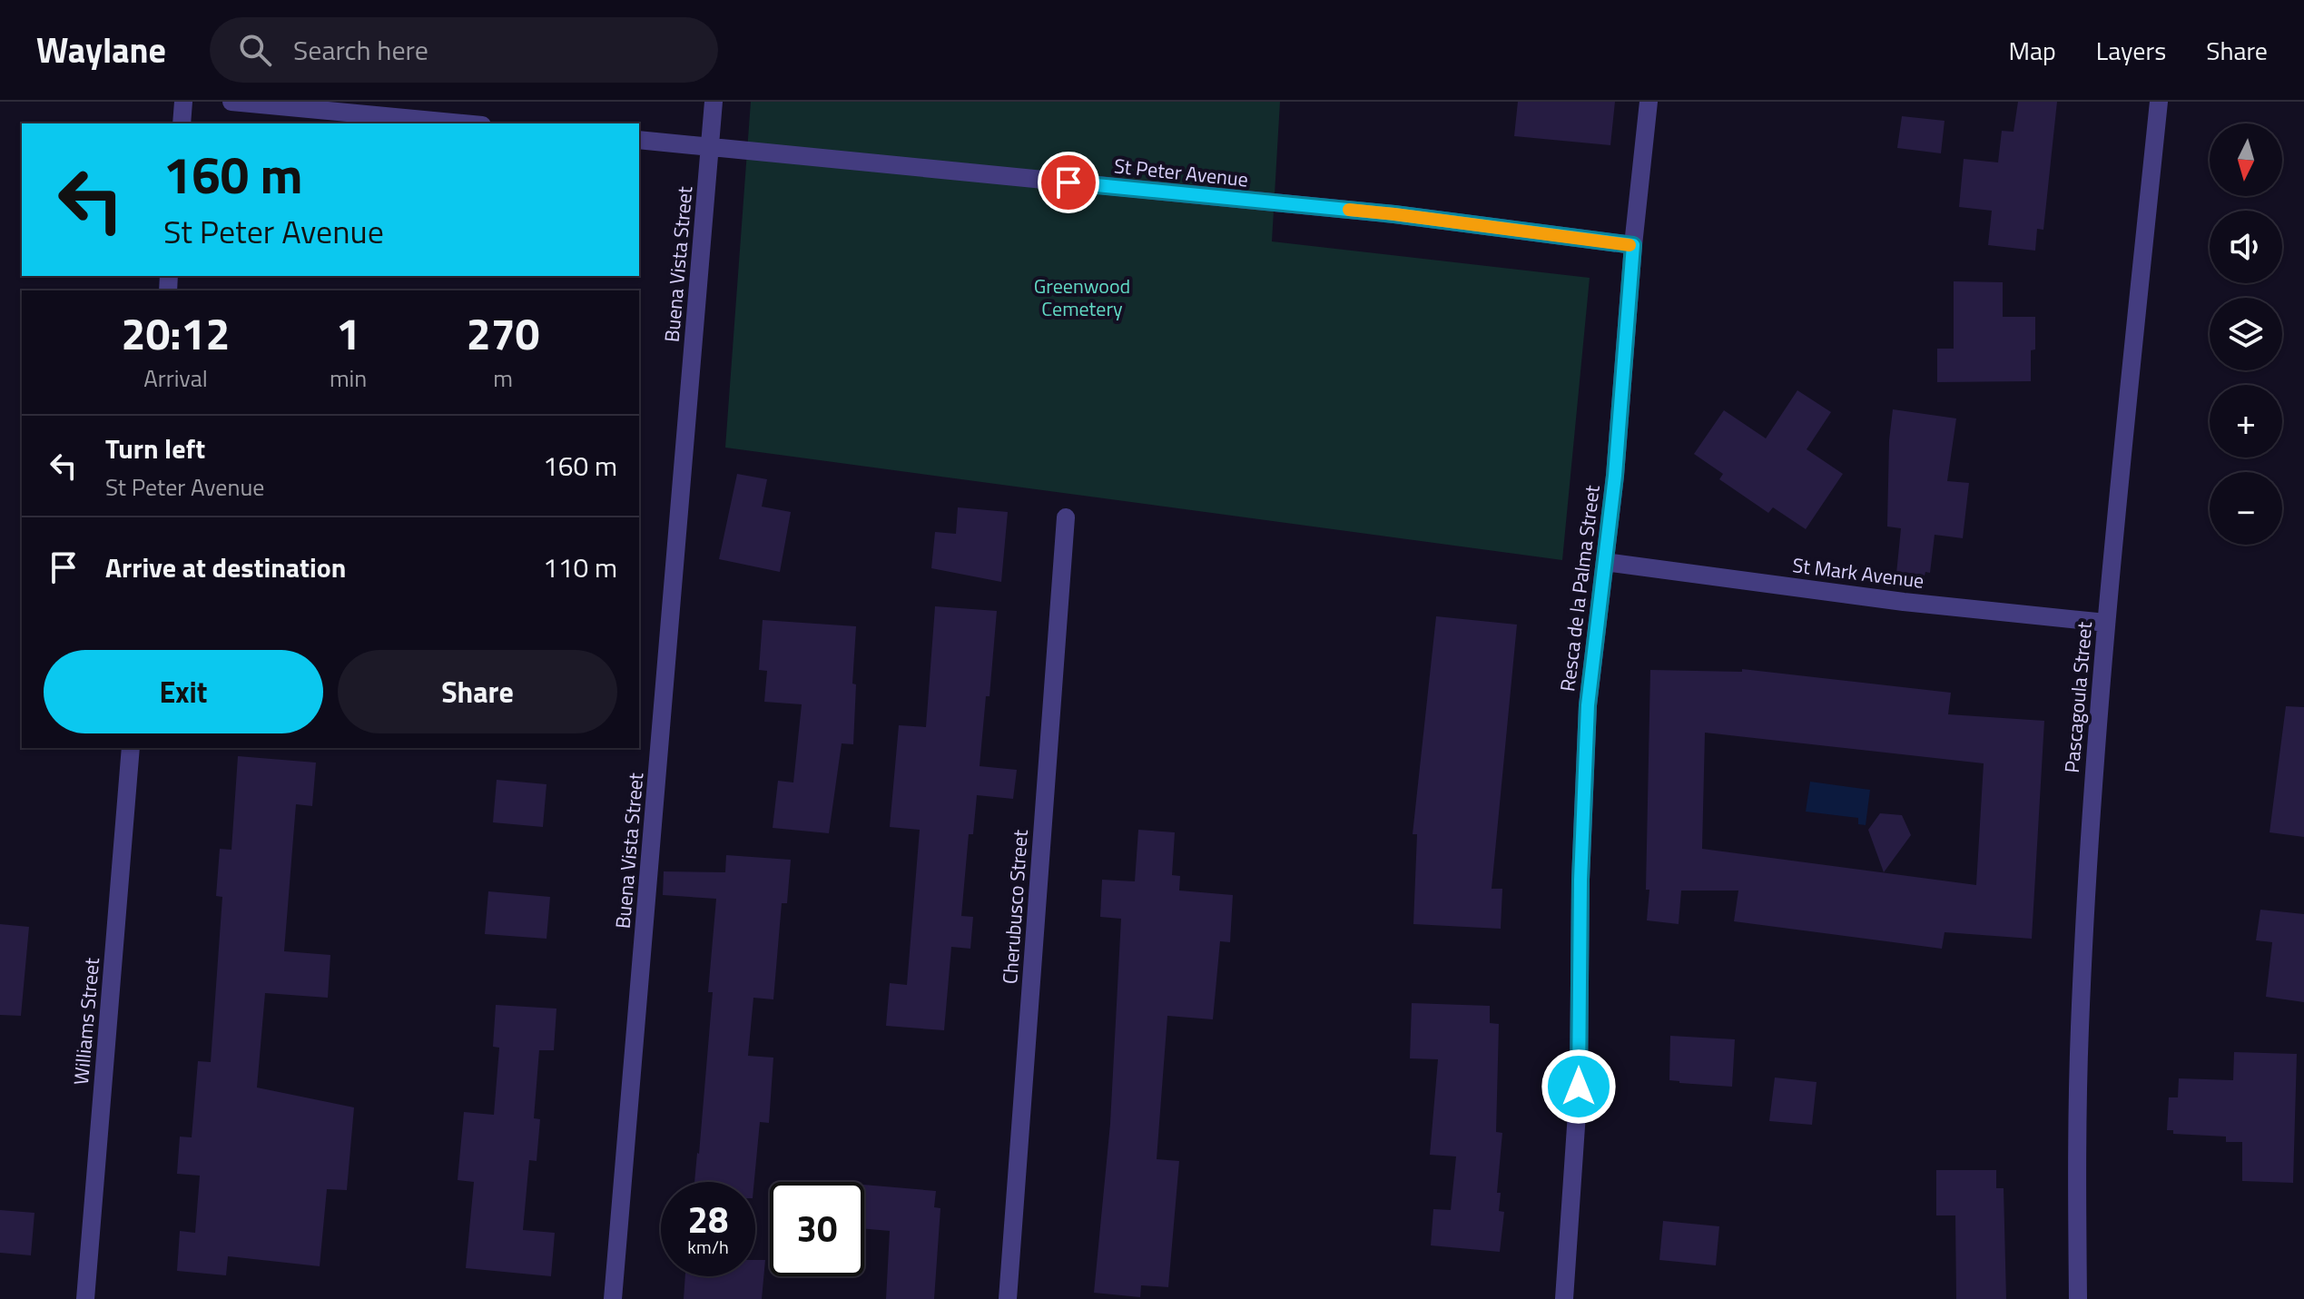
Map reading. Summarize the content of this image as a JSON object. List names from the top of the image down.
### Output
{
  "streets": {
    "street": [
      "St Peter Avenue",
      "Buena Vista Street",
      "St Mark Avenue",
      "Resca de la Palma Street",
      "Pascagoula Street",
      "Cherubusco Street",
      "Williams Street"
    ]
  },
  "crossings": [
    ["St Peter Avenue", "Buena Vista Street"],
    ["St Peter Avenue", "Resca de la Palma Street"],
    ["St Mark Avenue", "Resca de la Palma Street"],
    ["St Mark Avenue", "Pascagoula Street"]
  ],
  "parks": ["Greenwood Cemetery"],
  "north": "bottom",
  "page": {
    "header": "Waylane",
    "search": "Search here",
    "nav": ["Map", "Layers", "Share"],
    "map_buttons": ["+", "−"],
    "turn": ["160 m", "St Peter Avenue"],
    "eta": [
      "20:12",
      "Arrival",
      "1",
      "min",
      "270",
      "m"
    ],
    "list": [
      {
        "name": "Turn left",
        "note": "St Peter Avenue",
        "value": "160 m"
      },
      {
        "name": "Arrive at destination",
        "value": "110 m"
      }
    ],
    "buttons": ["Exit", "Share"],
    "speed": "28 km/h",
    "limit": "30"
  }
}
